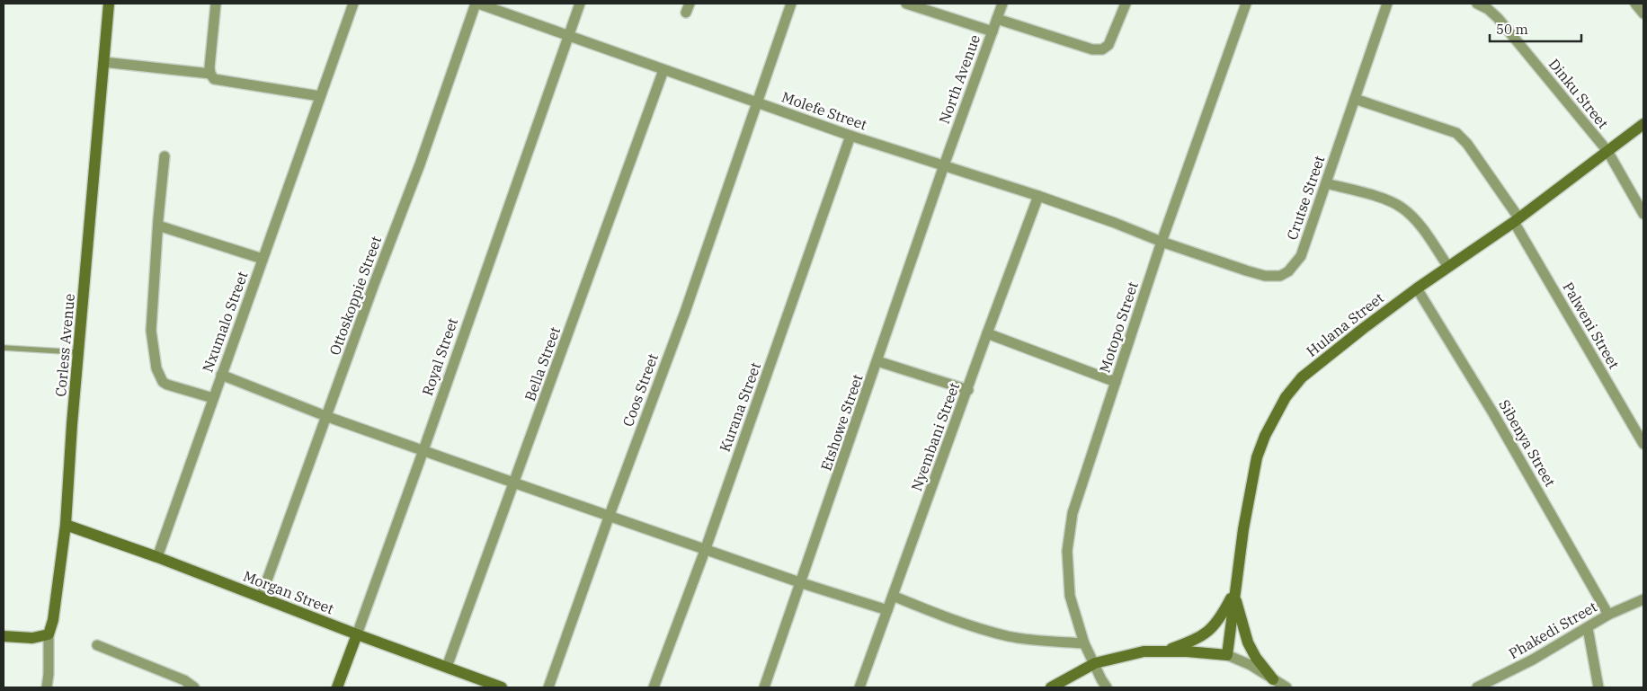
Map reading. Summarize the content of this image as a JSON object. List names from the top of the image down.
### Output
{
  "streets": {
    "street": [
      "North Avenue",
      "Dinku Street",
      "Molefe Street",
      "Crutse Street",
      "Ottoskoppie Street",
      "Nxumalo Street",
      "Hulana Street",
      "Palweni Street",
      "Motopo Street",
      "Corless Avenue",
      "Royal Street",
      "Bella Street",
      "Coos Street",
      "Kurana Street",
      "Etshowe Street",
      "Nyembani Street",
      "Sibenya Street",
      "Morgan Street",
      "Phakedi Street"
    ]
  },
  "crossings": [
    ["North Avenue", "Molefe Street"],
    ["North Avenue", "Etshowe Street"],
    ["Dinku Street", "Hulana Street"],
    ["Molefe Street", "Crutse Street"],
    ["Molefe Street", "Ottoskoppie Street"],
    ["Molefe Street", "Motopo Street"],
    ["Molefe Street", "Royal Street"],
    ["Molefe Street", "Bella Street"],
    ["Molefe Street", "Coos Street"],
    ["Molefe Street", "Kurana Street"],
    ["Molefe Street", "Etshowe Street"],
    ["Molefe Street", "Nyembani Street"],
    ["Crutse Street", "Palweni Street"],
    ["Crutse Street", "Motopo Street"],
    ["Ottoskoppie Street", "Morgan Street"],
    ["Nxumalo Street", "Morgan Street"],
    ["Hulana Street", "Palweni Street"],
    ["Hulana Street", "Sibenya Street"],
    ["Corless Avenue", "Morgan Street"],
    ["Royal Street", "Morgan Street"],
    ["Bella Street", "Morgan Street"],
    ["Sibenya Street", "Phakedi Street"]
  ],
  "scale_bar": "50 m"
}
